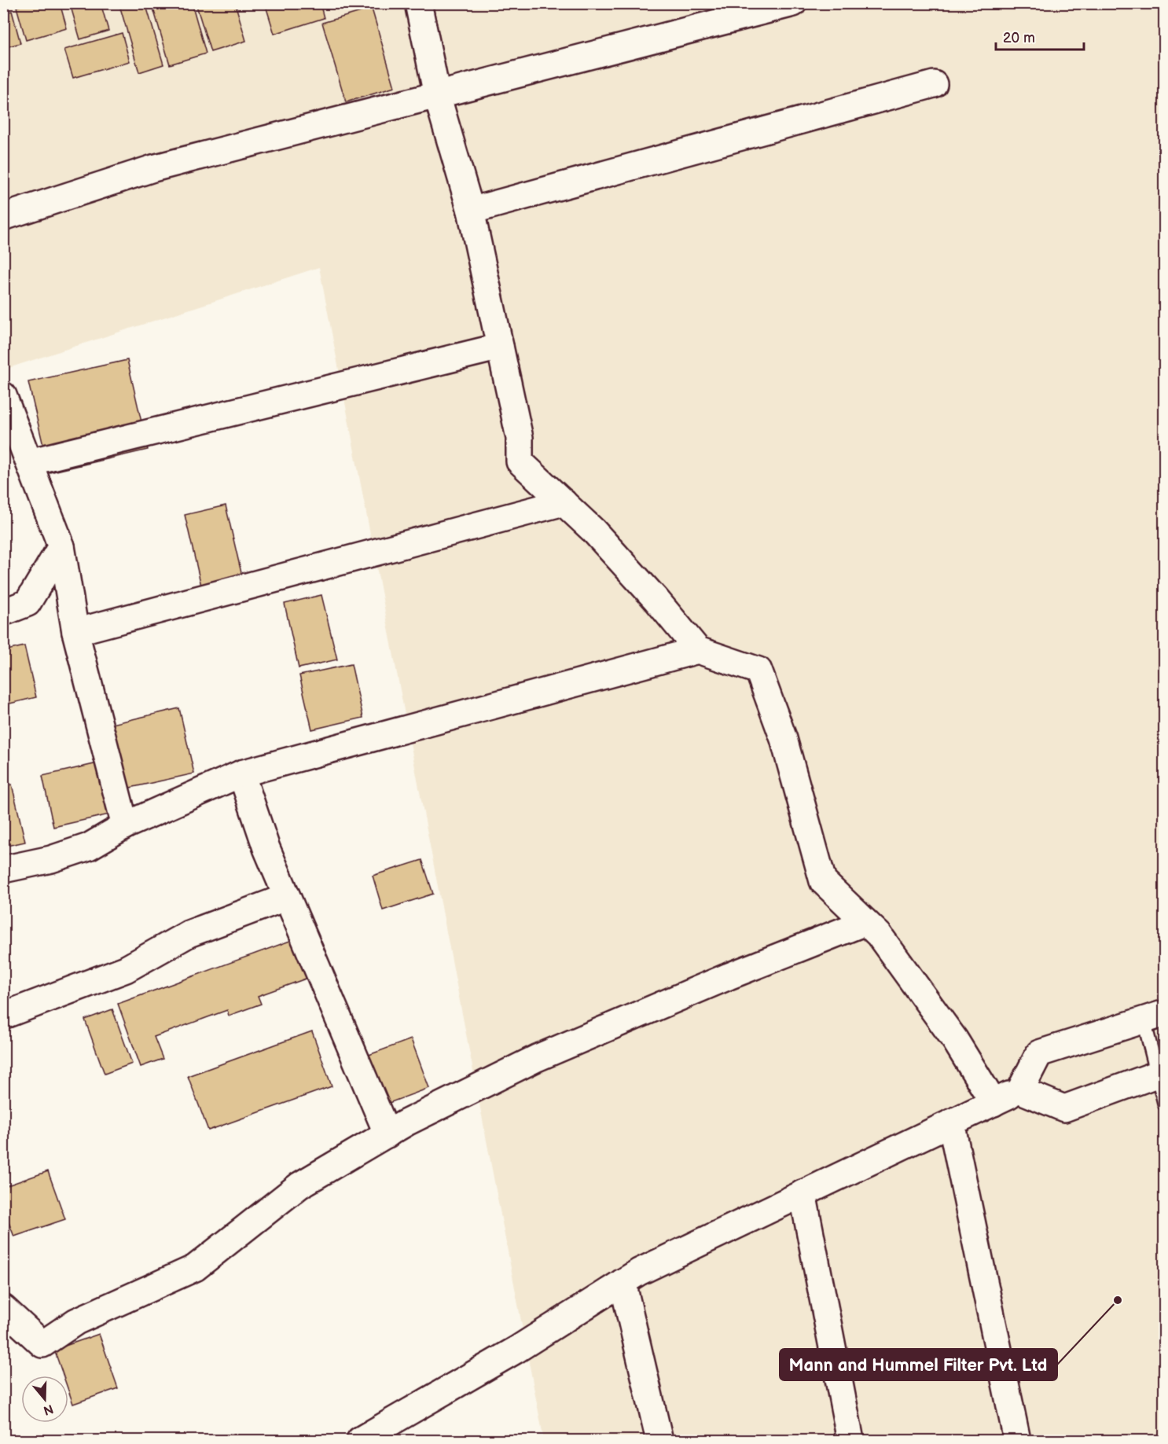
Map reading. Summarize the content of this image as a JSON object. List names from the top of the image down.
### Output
{
  "places": ["Mann and Hummel Filter Pvt. Ltd"],
  "scale_bar": "20 m",
  "north": "bottom"
}
